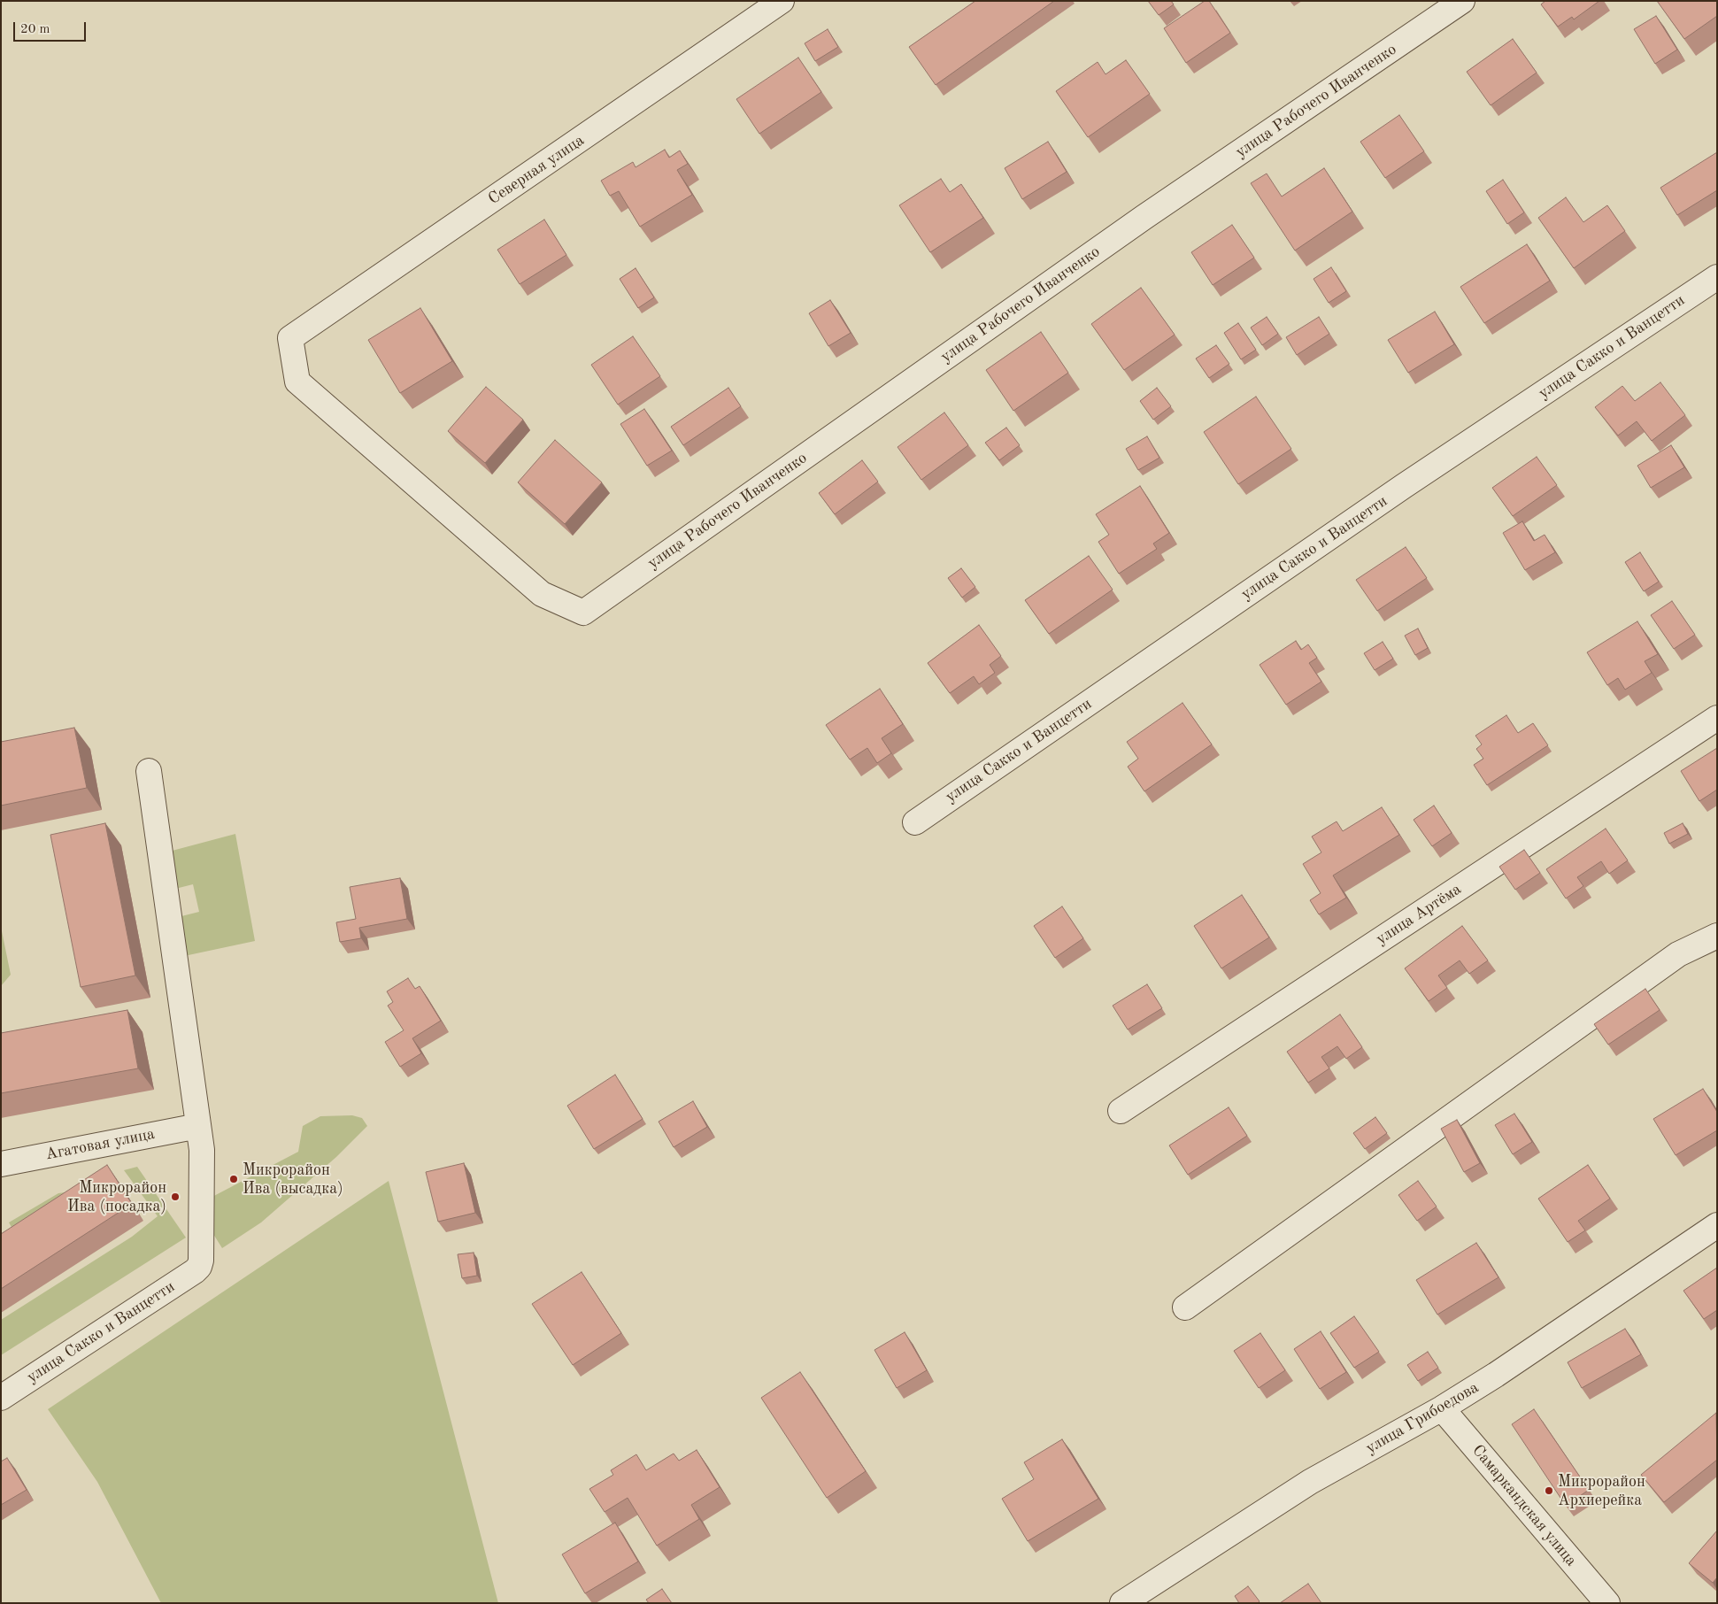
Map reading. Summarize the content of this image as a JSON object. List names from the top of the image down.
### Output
{
  "streets": {
    "street": [
      "улица Рабочего Иванченко",
      "Северная улица",
      "улица Сакко и Ванцетти",
      "улица Артёма",
      "Агатовая улица",
      "улица Грибоедова",
      "Самаркандская улица"
    ]
  },
  "crossings": [
    ["улица Рабочего Иванченко", "Северная улица"],
    ["улица Сакко и Ванцетти", "Агатовая улица"],
    ["улица Грибоедова", "Самаркандская улица"]
  ],
  "places": ["Микрорайон Ива (высадка)", "Микрорайон Ива (посадка)", "Микрорайон Архиерейка"],
  "scale_bar": "20 m"
}
